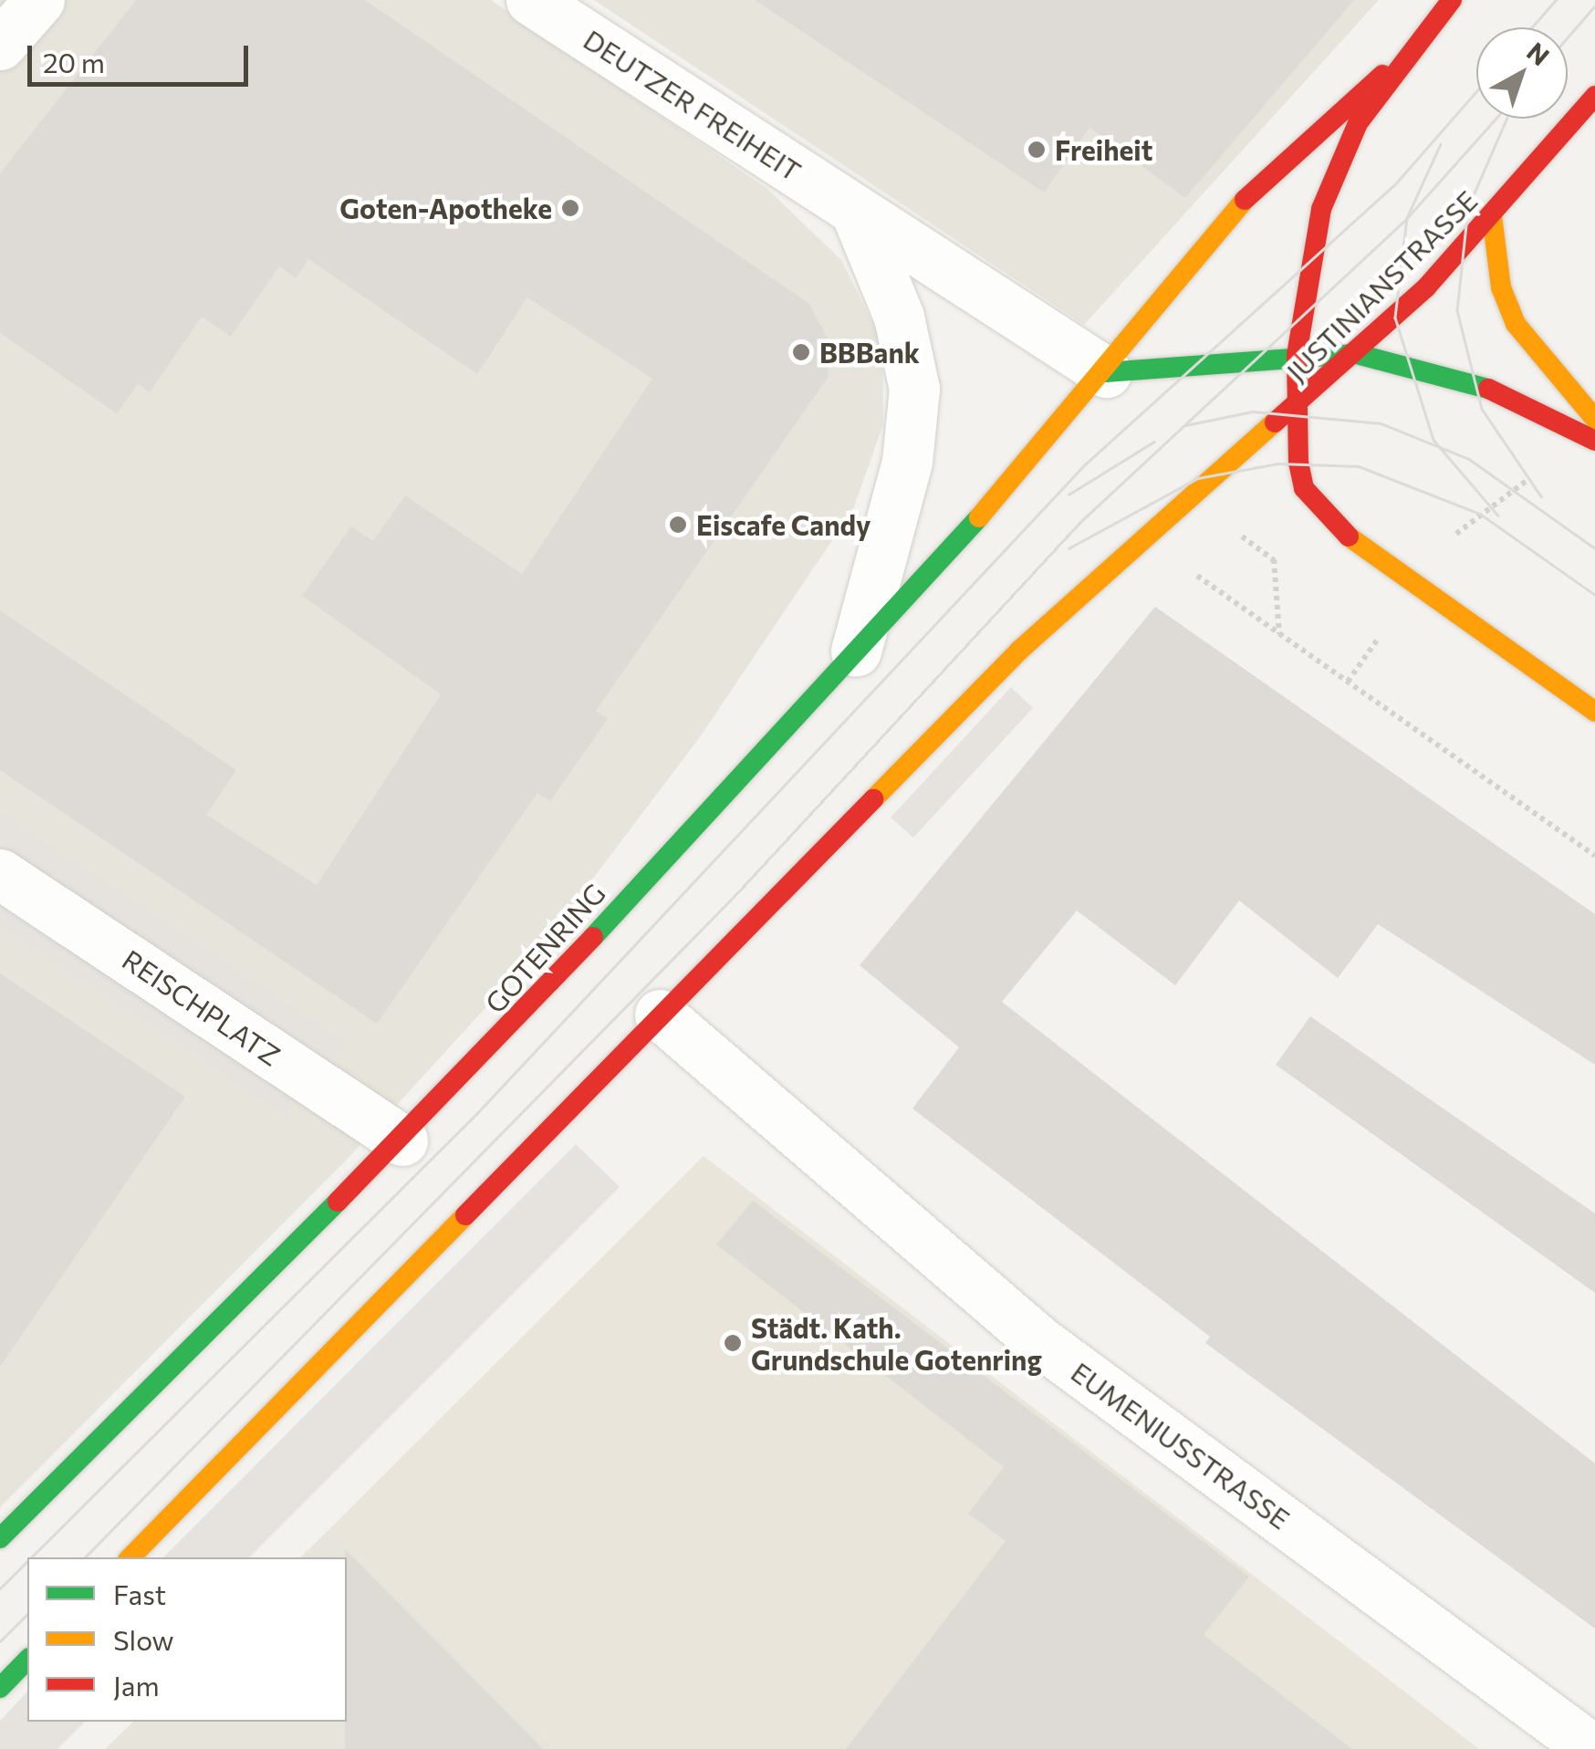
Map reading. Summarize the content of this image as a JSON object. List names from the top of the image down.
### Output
{
  "streets": {
    "main road": ["JUSTINIANSTRASSE", "GOTENRING"],
    "street": ["DEUTZER FREIHEIT", "REISCHPLATZ", "EUMENIUSSTRASSE"]
  },
  "crossings": [
    ["DEUTZER FREIHEIT", "GOTENRING"],
    ["JUSTINIANSTRASSE", "EUMENIUSSTRASSE"],
    ["GOTENRING", "REISCHPLATZ"]
  ],
  "places": [
    "Freiheit",
    "Goten-Apotheke",
    "BBBank",
    "Eiscafe Candy",
    "Städt. Kath. Grundschule Gotenring"
  ],
  "legend": ["Fast", "Slow", "Jam"],
  "scale_bar": "20 m",
  "north": "top right"
}
